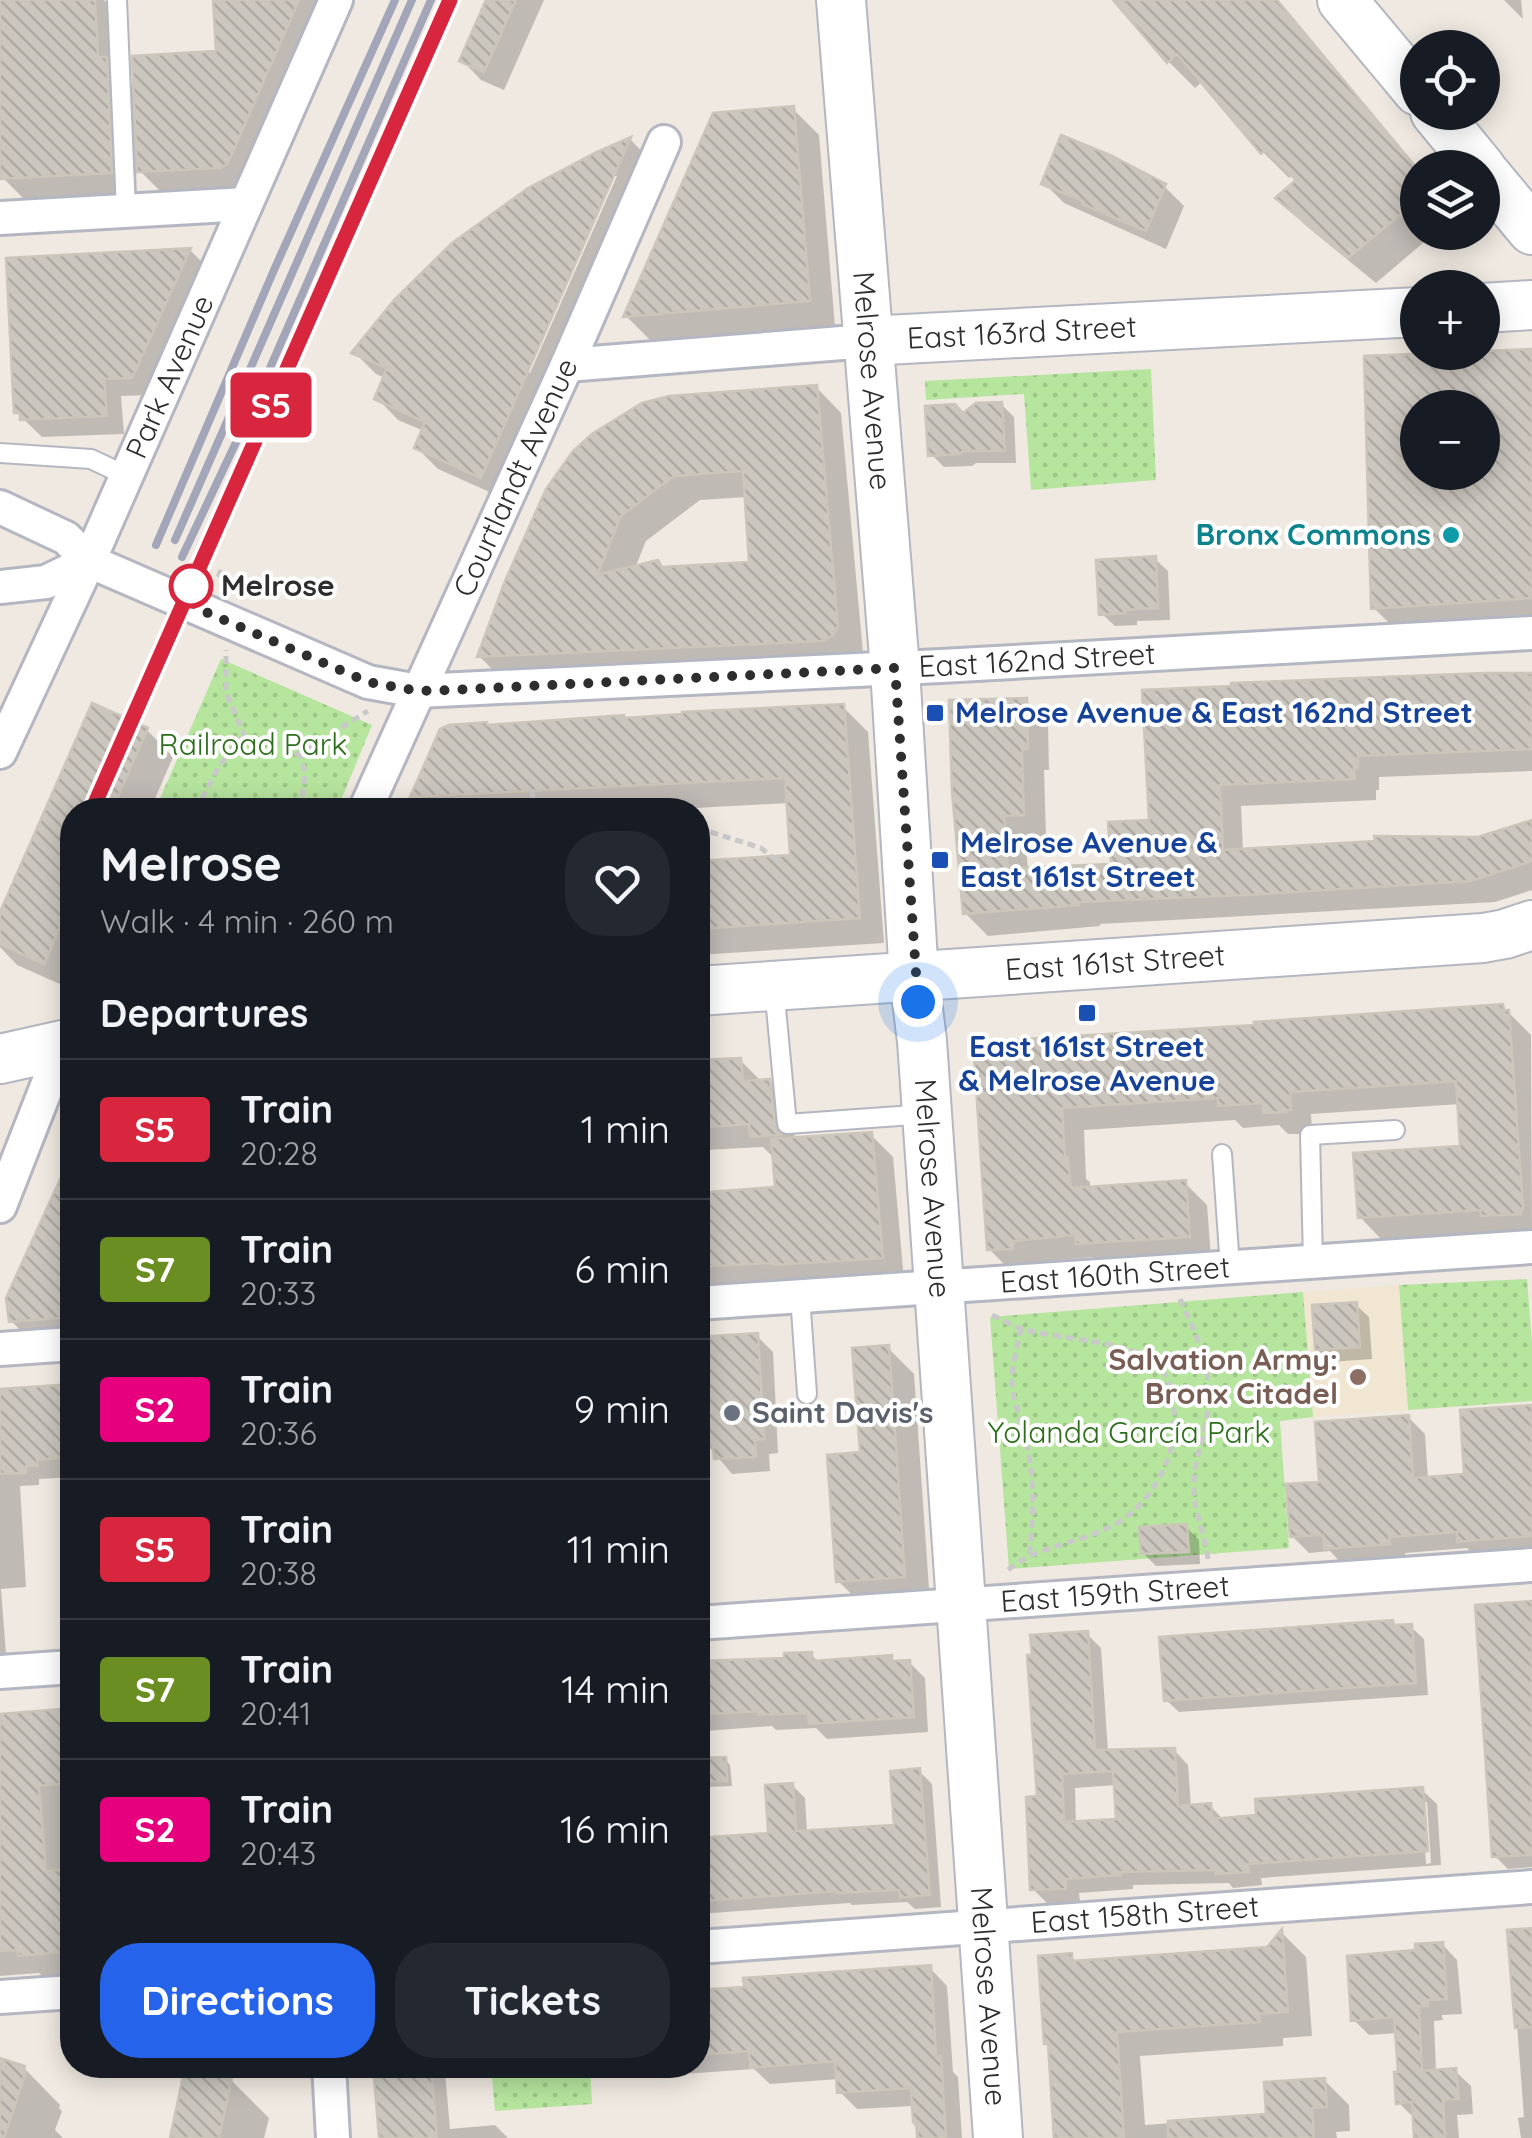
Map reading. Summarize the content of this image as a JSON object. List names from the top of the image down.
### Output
{
  "streets": {
    "main road": ["East 163rd Street", "Melrose Avenue", "East 161st Street"],
    "street": [
      "Park Avenue",
      "Courtlandt Avenue",
      "East 162nd Street",
      "East 160th Street",
      "East 159th Street",
      "East 158th Street"
    ]
  },
  "crossings": [
    ["East 163rd Street", "Melrose Avenue"],
    ["East 163rd Street", "Courtlandt Avenue"],
    ["Park Avenue", "East 162nd Street"],
    ["Melrose Avenue", "East 162nd Street"],
    ["Melrose Avenue", "East 161st Street"],
    ["Melrose Avenue", "East 160th Street"],
    ["Melrose Avenue", "East 159th Street"],
    ["Melrose Avenue", "East 158th Street"],
    ["Courtlandt Avenue", "East 162nd Street"]
  ],
  "parks": ["Railroad Park", "Yolanda García Park"],
  "places": {
    "other": [
      "Bronx Commons",
      "Melrose",
      "Salvation Army: Bronx Citadel",
      "Saint Davis's"
    ],
    "transit": ["Melrose Avenue & East 162nd Street", "Melrose Avenue & East 161st Street", "East 161st Street & Melrose Avenue"]
  },
  "page": {
    "on_map": "S5",
    "map_buttons": ["+", "−"],
    "heading": [
      ["Melrose", "Walk · 4 min · 260 m"],
      "Departures"
    ],
    "list": [
      {
        "mark": "S5",
        "name": "Train",
        "note": "20:28",
        "value": "1 min"
      },
      {
        "mark": "S7",
        "name": "Train",
        "note": "20:33",
        "value": "6 min"
      },
      {
        "mark": "S2",
        "name": "Train",
        "note": "20:36",
        "value": "9 min"
      },
      {
        "mark": "S5",
        "name": "Train",
        "note": "20:38",
        "value": "11 min"
      },
      {
        "mark": "S7",
        "name": "Train",
        "note": "20:41",
        "value": "14 min"
      },
      {
        "mark": "S2",
        "name": "Train",
        "note": "20:43",
        "value": "16 min"
      }
    ],
    "buttons": ["Directions", "Tickets"]
  }
}
